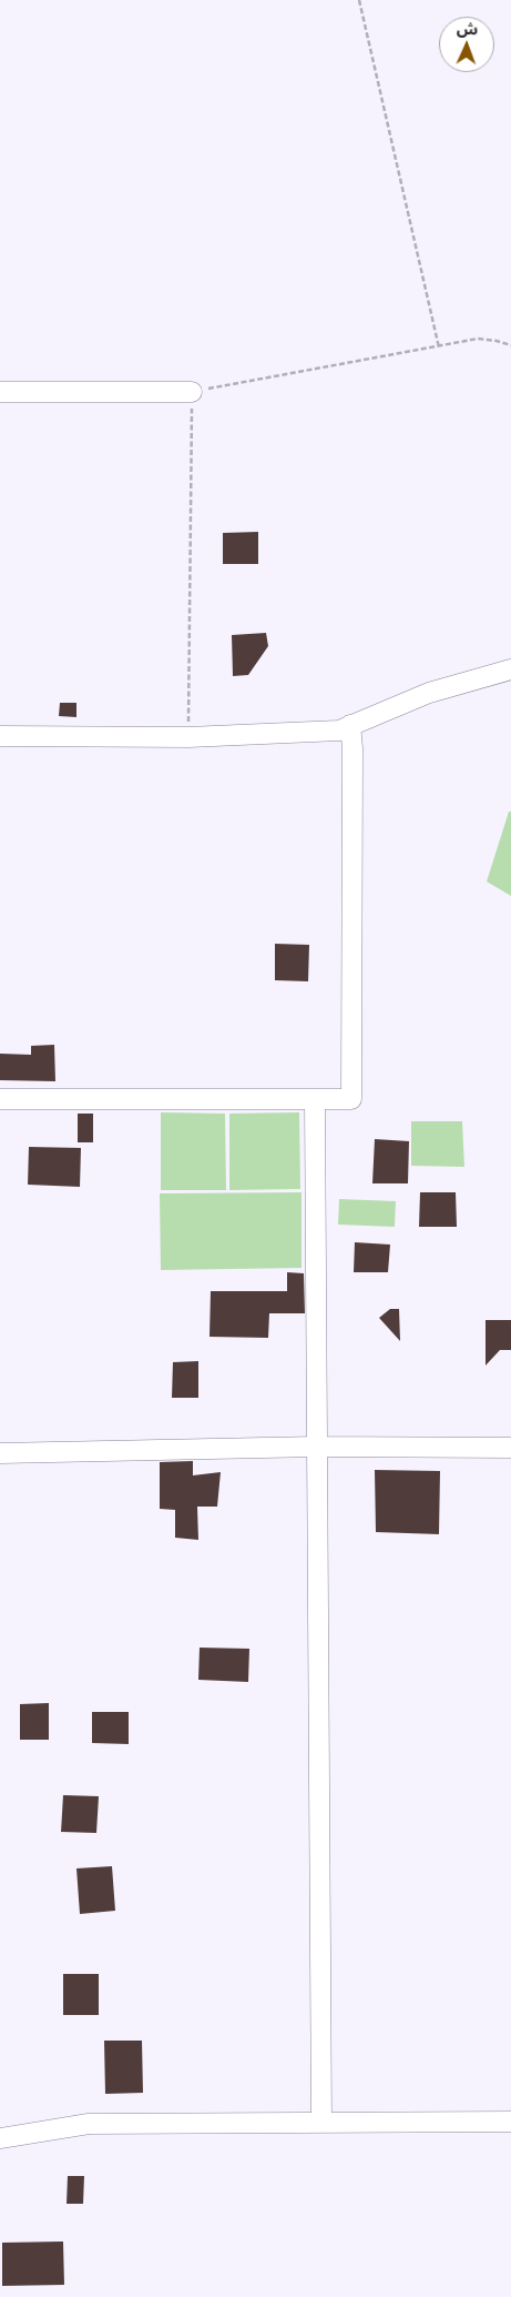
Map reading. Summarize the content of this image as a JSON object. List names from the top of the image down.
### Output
{
  "north": "top"
}
